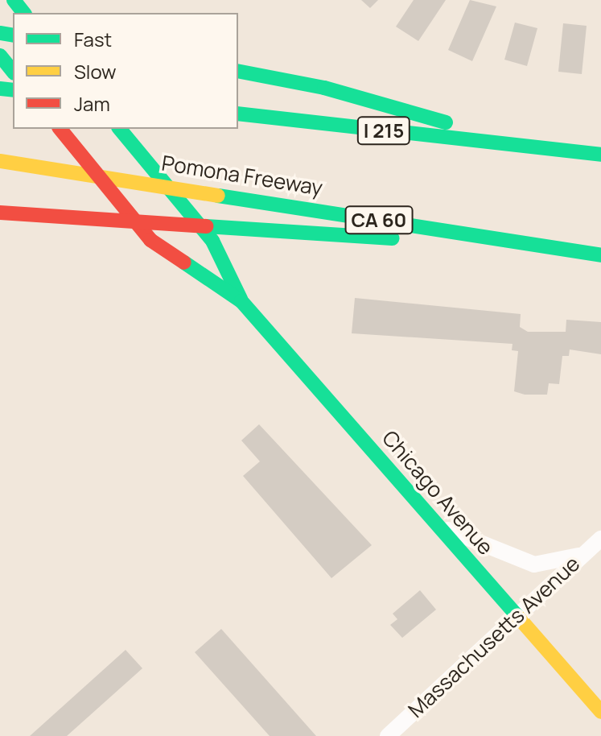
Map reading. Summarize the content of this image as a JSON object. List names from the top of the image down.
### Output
{
  "streets": {
    "main road": [
      "I 215",
      "Pomona Freeway",
      "CA 60",
      "Chicago Avenue"
    ],
    "street": ["Massachusetts Avenue"]
  },
  "crossings": [
    ["Chicago Avenue", "Massachusetts Avenue"]
  ],
  "legend": ["Fast", "Slow", "Jam"]
}
